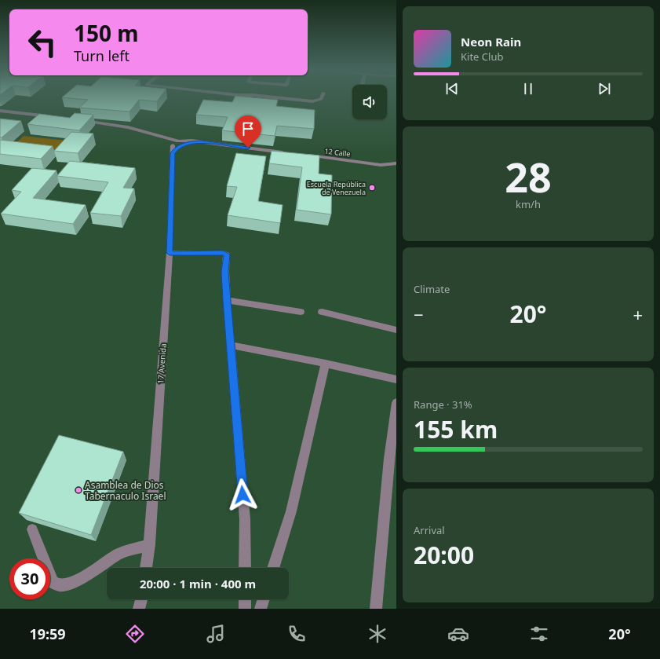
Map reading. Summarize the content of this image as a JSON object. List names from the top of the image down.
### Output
{
  "streets": {
    "street": ["12 Calle", "17 Avenida"]
  },
  "places": ["Escuela República de Venezuela", "Asamblea de Dios Tabernaculo Israel"],
  "page": {
    "turn": ["150 m", "Turn left"],
    "song": ["Neon Rain", "Kite Club"],
    "tile": [
      ["28", "km/h"],
      "Climate",
      ["Range · 31%", "155 km"],
      ["Arrival", "20:00"]
    ],
    "heat": ["−", "20°", "+"],
    "limit": "30",
    "trip": "20:00 · 1 min · 400 m",
    "tabs": ["19:59", "20°"]
  }
}
